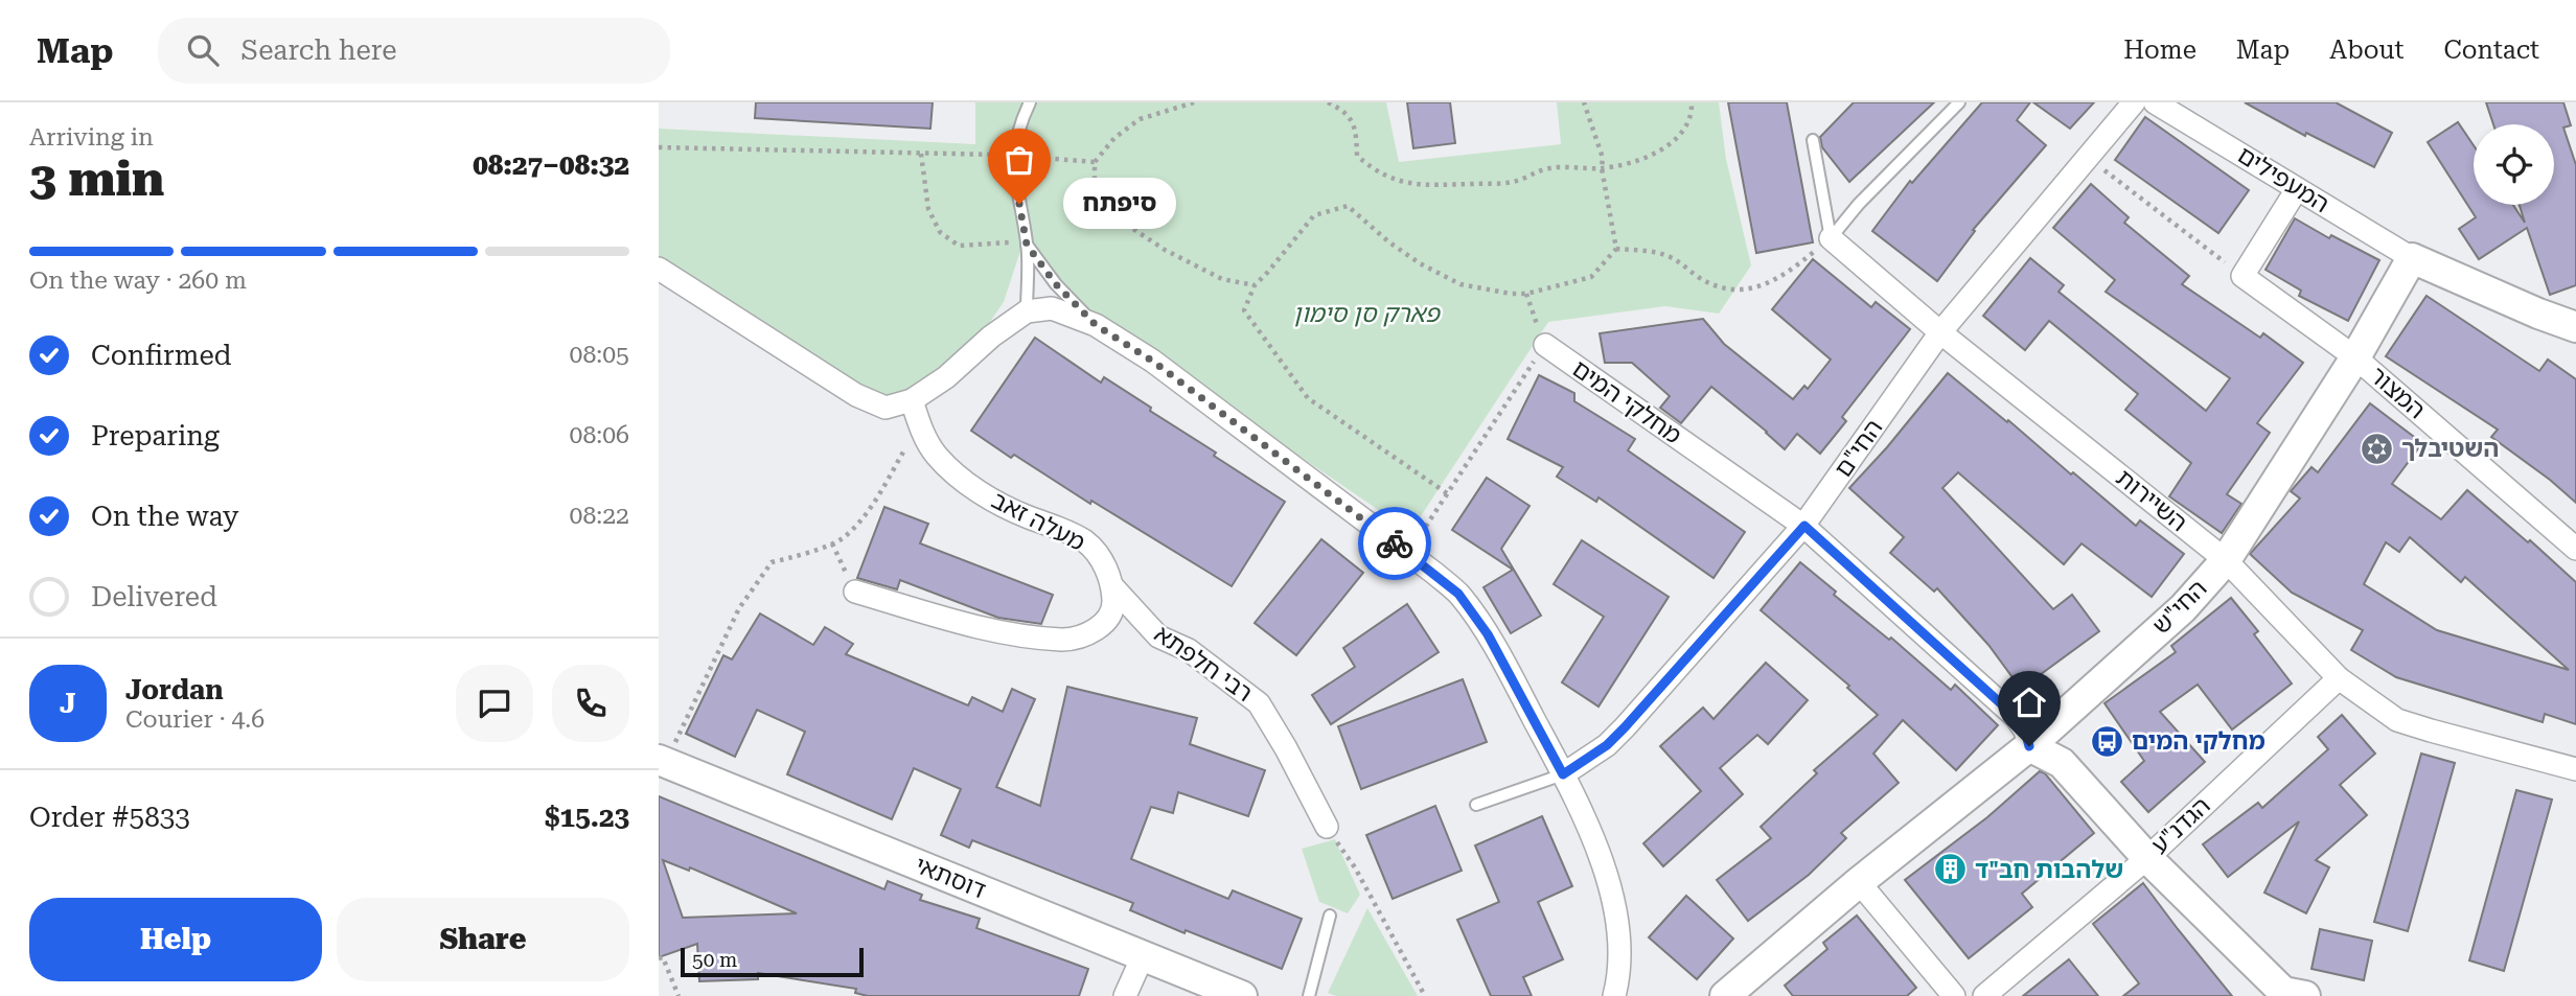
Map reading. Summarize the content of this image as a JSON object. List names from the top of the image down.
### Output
{
  "streets": {
    "street": [
      "המעפילים",
      "המצור",
      "מחלקי המים",
      "החי\"ם",
      "השיירות",
      "מעלה זאב",
      "החי\"ש",
      "רבי חלפתא",
      "הגדנ\"ע",
      "דוסתאי"
    ]
  },
  "crossings": [
    ["המעפילים", "החי\"ש"],
    ["המצור", "החי\"ש"],
    ["מחלקי המים", "החי\"ם"],
    ["מחלקי המים", "החי\"ש"],
    ["החי\"ם", "השיירות"],
    ["השיירות", "החי\"ש"],
    ["השיירות", "הגדנ\"ע"],
    ["מעלה זאב", "רבי חלפתא"]
  ],
  "parks": ["פארק סן סימון"],
  "places": {
    "other": ["סיפתח"],
    "synagogue": ["השטיבלך"],
    "bus stop": ["מחלקי המים"],
    "building": ["שלהבות חב\"ד"]
  },
  "scale_bar": "50 m",
  "page": {
    "header": "Map",
    "search": "Search here",
    "nav": [
      "Home",
      "Map",
      "About",
      "Contact"
    ],
    "heading": ["3 min", "Arriving in", "08:27–08:32"],
    "panel": [
      "Jordan",
      "Courier · 4.6",
      "Order #5833",
      "$15.23"
    ],
    "bubble": "סיפתח",
    "bar": "On the way · 260 m",
    "list": [
      ["Confirmed", "08:05"],
      ["Preparing", "08:06"],
      ["On the way", "08:22"],
      "Delivered"
    ],
    "round": "J",
    "buttons": ["Help", "Share"],
    "scale": "50 m"
  }
}
